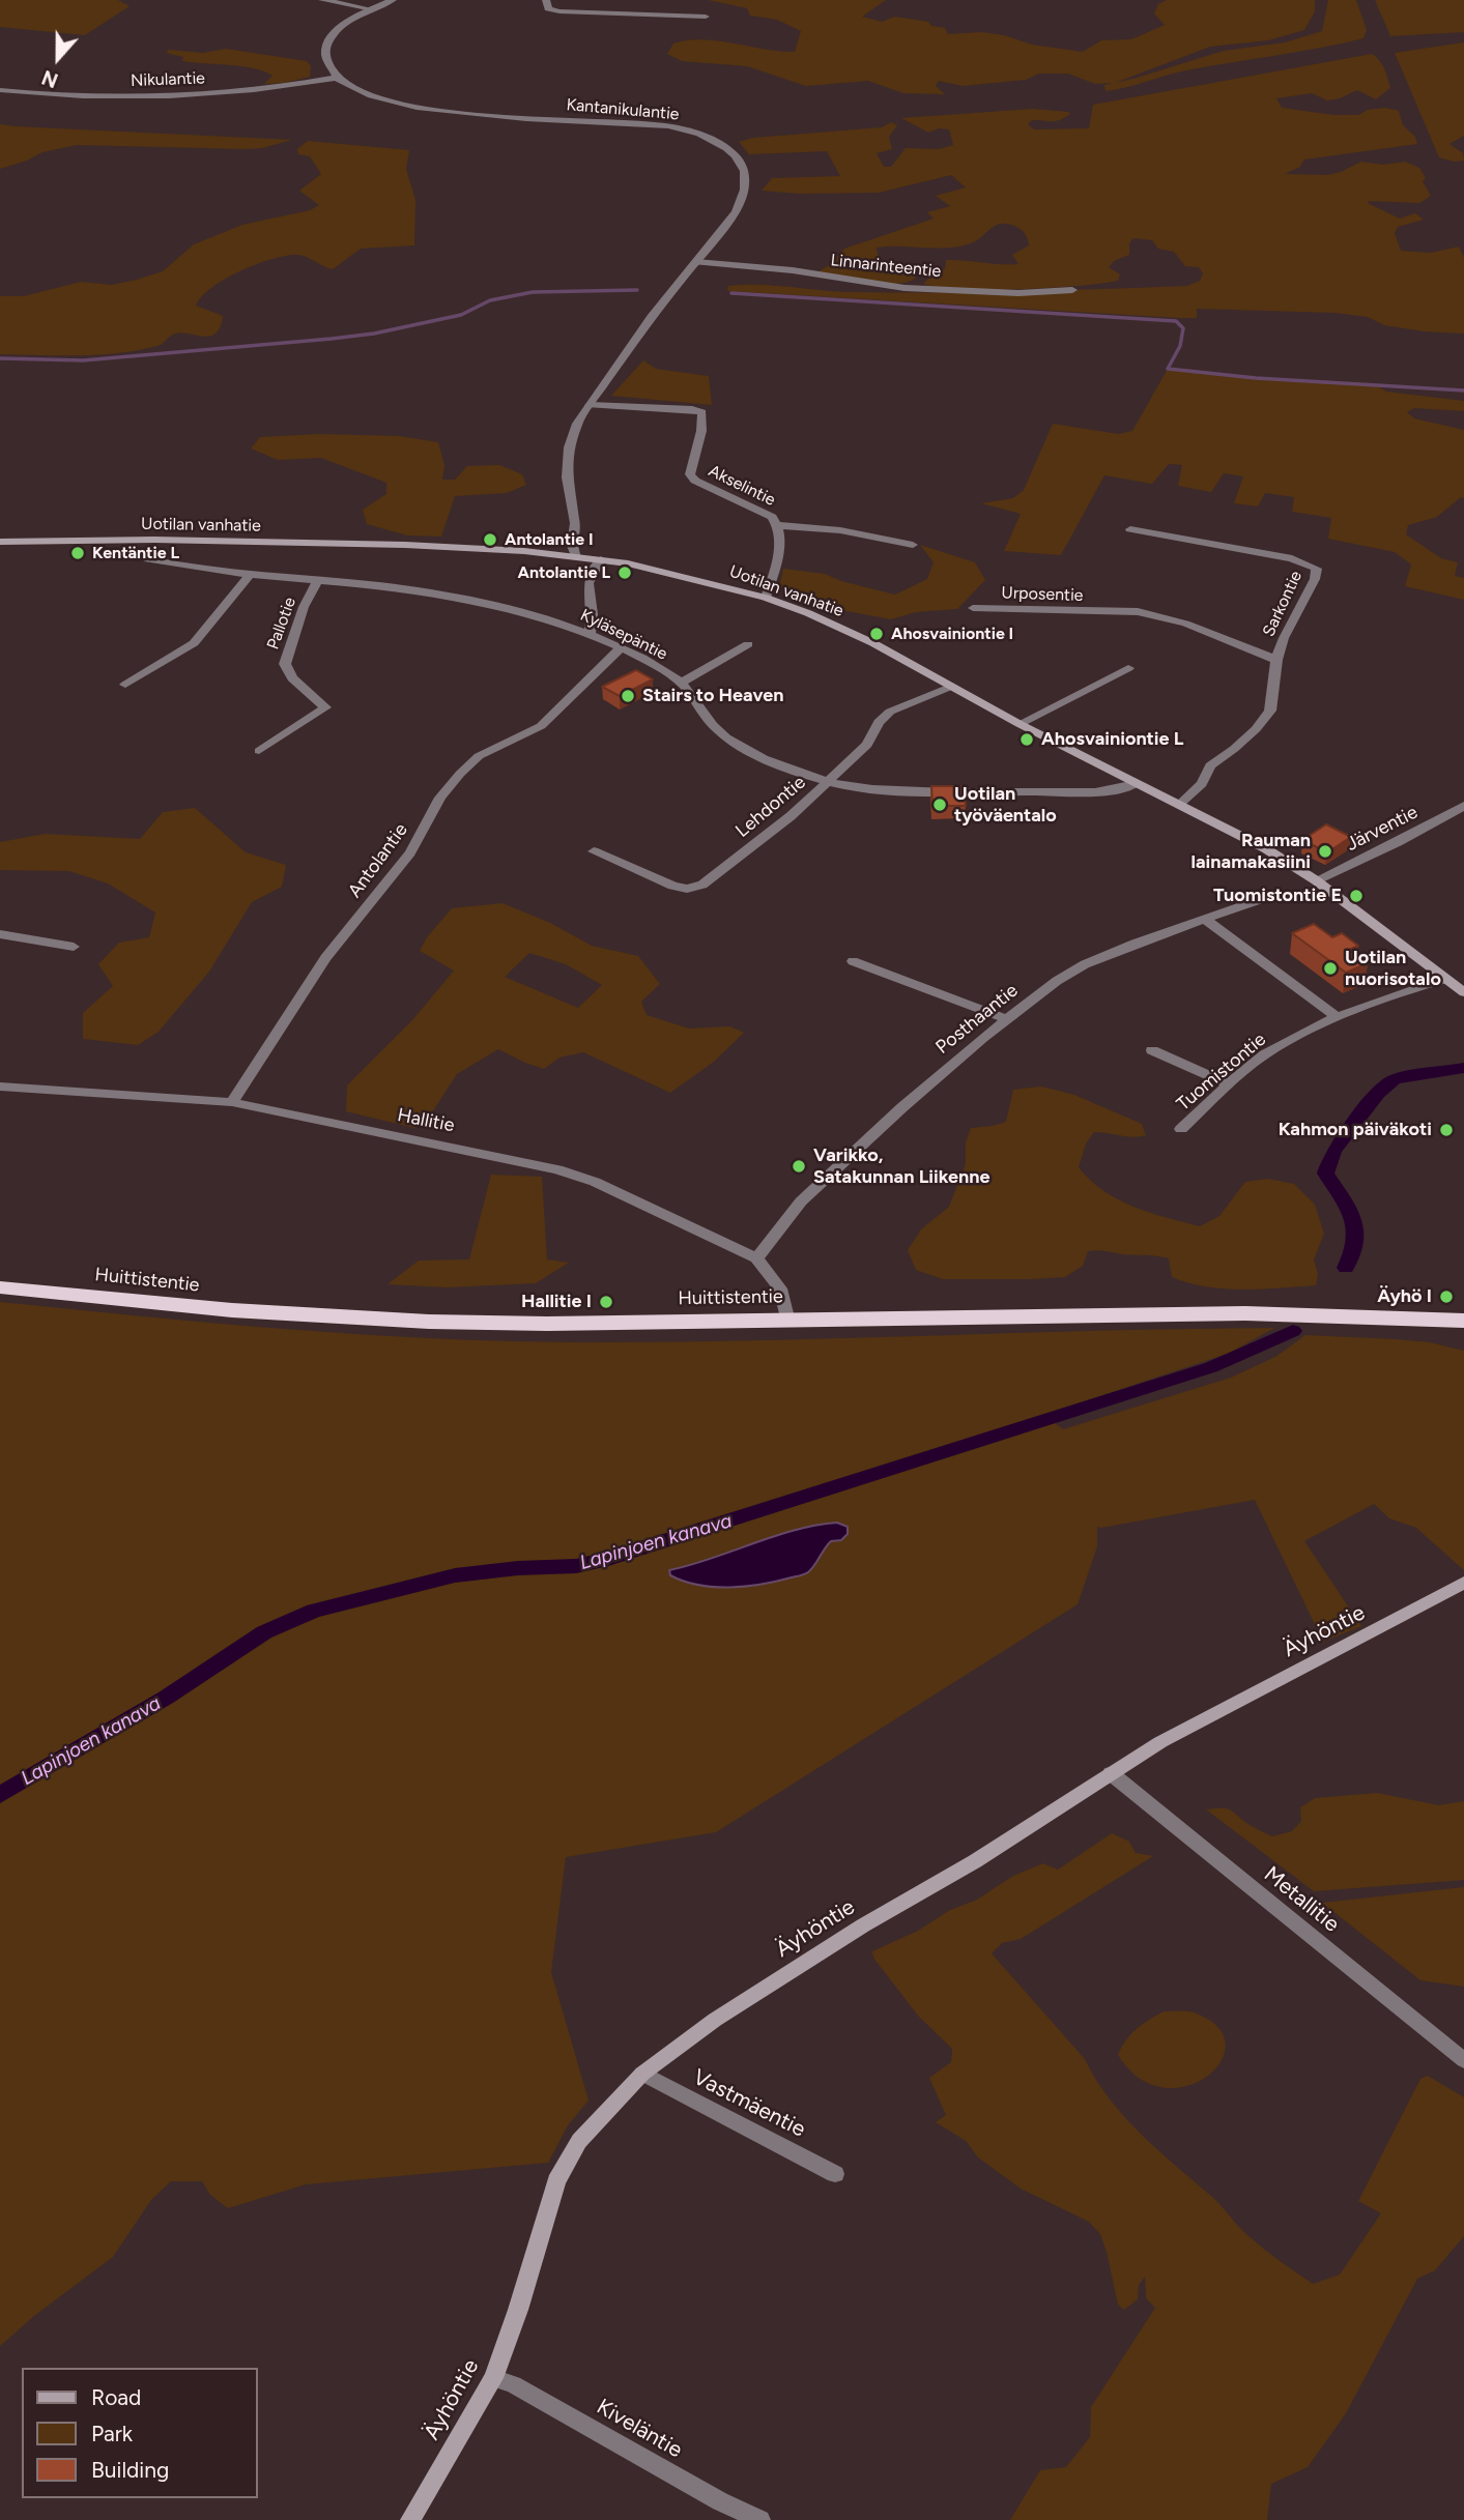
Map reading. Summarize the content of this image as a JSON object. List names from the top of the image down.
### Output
{
  "streets": {
    "highway": ["Huittistentie"],
    "main road": ["Uotilan vanhatie", "Äyhöntie"],
    "street": [
      "Nikulantie",
      "Kantanikulantie",
      "Linnarinteentie",
      "Akselintie",
      "Urposentie",
      "Sarkontie",
      "Pallotie",
      "Kyläsepäntie",
      "Lehdontie",
      "Järventie",
      "Antolantie",
      "Posthaantie",
      "Tuomistontie",
      "Hallitie",
      "Metallitie",
      "Vastmäentie",
      "Kiveläntie"
    ]
  },
  "crossings": [
    ["Nikulantie", "Kantanikulantie"],
    ["Kantanikulantie", "Linnarinteentie"],
    ["Kantanikulantie", "Akselintie"],
    ["Kantanikulantie", "Uotilan vanhatie"],
    ["Uotilan vanhatie", "Sarkontie"],
    ["Uotilan vanhatie", "Kyläsepäntie"],
    ["Uotilan vanhatie", "Lehdontie"],
    ["Uotilan vanhatie", "Järventie"],
    ["Uotilan vanhatie", "Tuomistontie"],
    ["Urposentie", "Sarkontie"],
    ["Pallotie", "Kyläsepäntie"],
    ["Kyläsepäntie", "Lehdontie"],
    ["Kyläsepäntie", "Antolantie"],
    ["Antolantie", "Hallitie"],
    ["Posthaantie", "Hallitie"],
    ["Hallitie", "Huittistentie"],
    ["Äyhöntie", "Metallitie"],
    ["Äyhöntie", "Vastmäentie"],
    ["Äyhöntie", "Kiveläntie"]
  ],
  "water": ["Lapinjoen kanava"],
  "places": [
    "Antolantie I",
    "Kentäntie L",
    "Antolantie L",
    "Ahosvainiontie I",
    "Stairs to Heaven",
    "Ahosvainiontie L",
    "Uotilan työväentalo",
    "Rauman lainamakasiini",
    "Tuomistontie E",
    "Uotilan nuorisotalo",
    "Kahmon päiväkoti",
    "Varikko, Satakunnan Liikenne",
    "Äyhö I",
    "Hallitie I"
  ],
  "legend": ["Road", "Park", "Building"],
  "north": "bottom"
}
